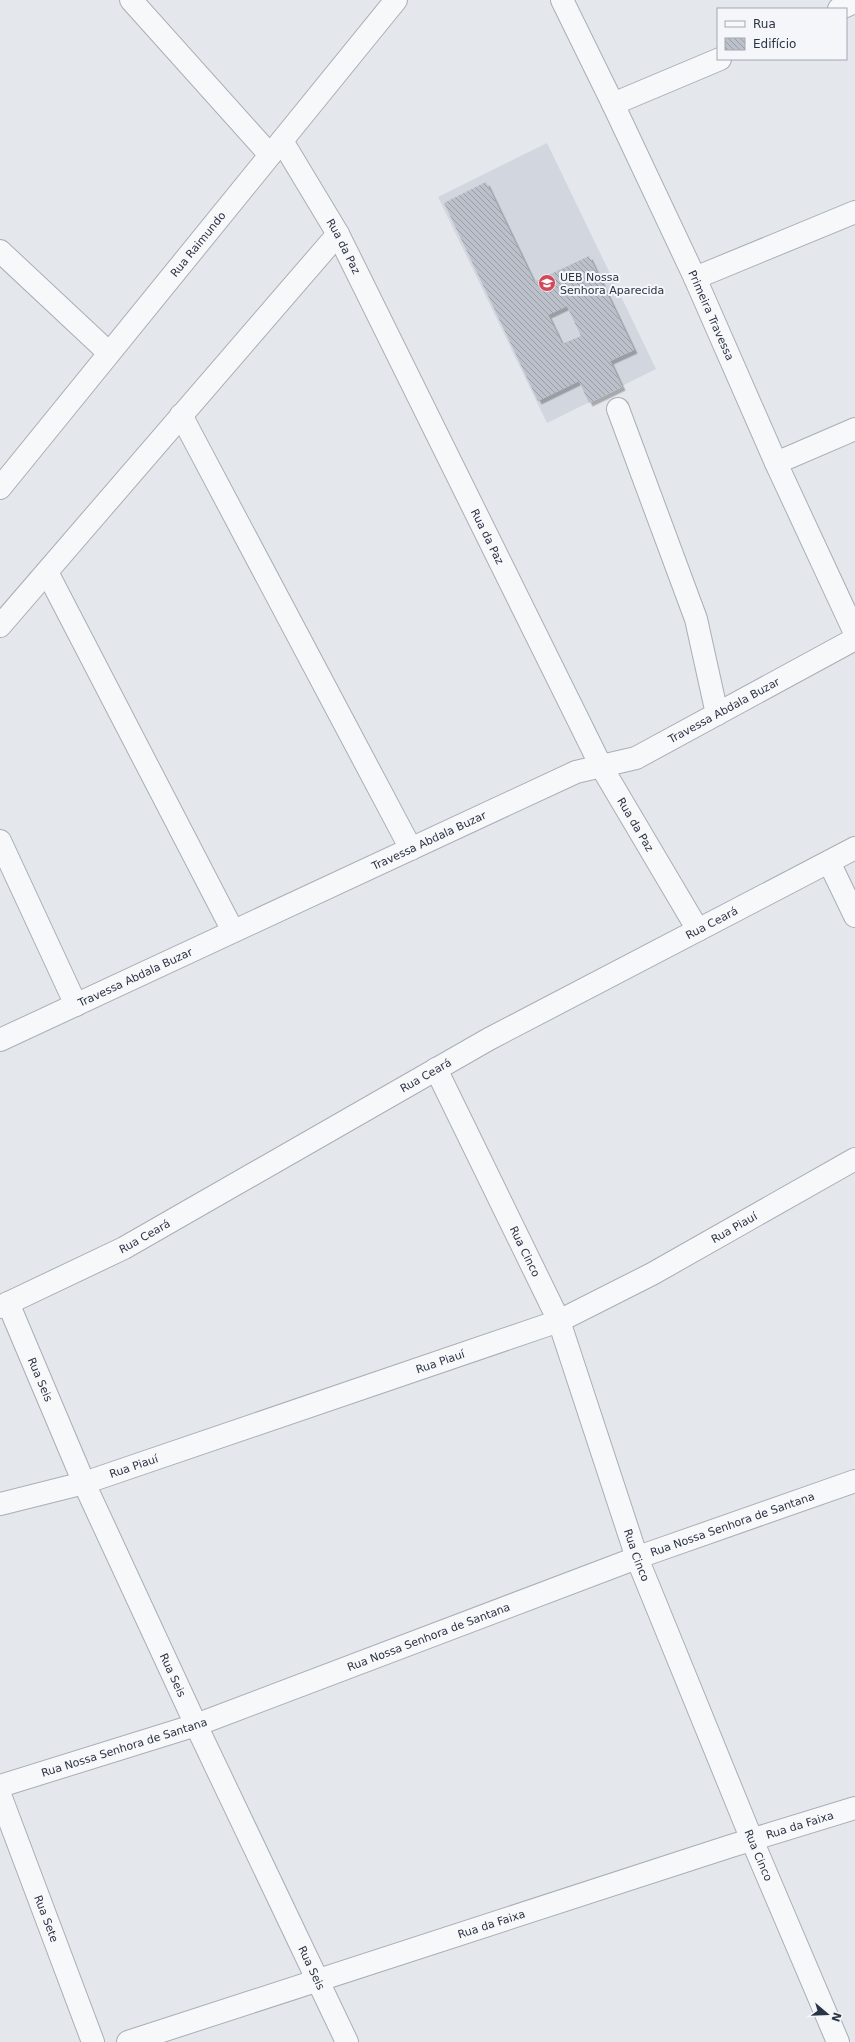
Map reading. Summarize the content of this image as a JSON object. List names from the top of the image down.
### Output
{
  "streets": {
    "street": [
      "Rua Raimundo",
      "Rua da Paz",
      "Primeira Travessa",
      "Travessa Abdala Buzar",
      "Rua Ceará",
      "Rua Piauí",
      "Rua Cinco",
      "Rua Seis",
      "Rua Nossa Senhora de Santana",
      "Rua da Faixa",
      "Rua Sete"
    ]
  },
  "crossings": [
    ["Rua Raimundo", "Rua da Paz"],
    ["Rua da Paz", "Travessa Abdala Buzar"],
    ["Rua da Paz", "Rua Ceará"],
    ["Rua Ceará", "Rua Cinco"],
    ["Rua Ceará", "Rua Seis"],
    ["Rua Piauí", "Rua Cinco"],
    ["Rua Piauí", "Rua Seis"],
    ["Rua Cinco", "Rua Nossa Senhora de Santana"],
    ["Rua Cinco", "Rua da Faixa"],
    ["Rua Seis", "Rua Nossa Senhora de Santana"],
    ["Rua Seis", "Rua da Faixa"]
  ],
  "places": {
    "school or university": ["UEB Nossa Senhora Aparecida"]
  },
  "legend": ["Rua", "Edifício"],
  "north": "right"
}
